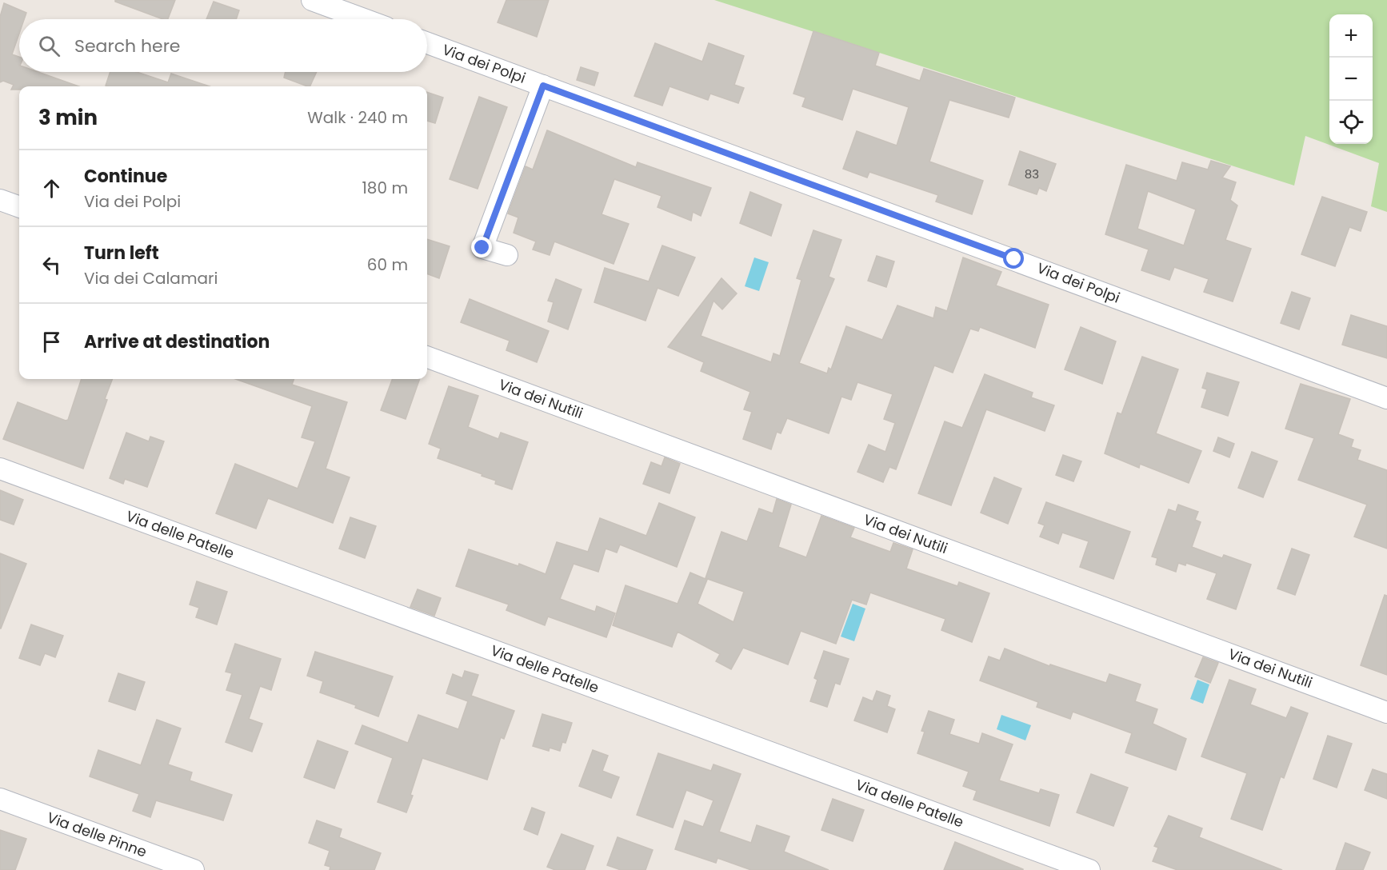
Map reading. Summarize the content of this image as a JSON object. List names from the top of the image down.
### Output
{
  "streets": {
    "street": [
      "Via dei Polpi",
      "Via dei Nutili",
      "Via delle Patelle",
      "Via delle Pinne"
    ]
  },
  "house_numbers": ["83"],
  "page": {
    "map_buttons": ["+", "−"],
    "search": "Search here",
    "heading": ["3 min", "Walk · 240 m"],
    "list": [
      ["Continue", "Via dei Polpi", "180 m"],
      ["Turn left", "Via dei Calamari", "60 m"],
      "Arrive at destination"
    ]
  }
}
